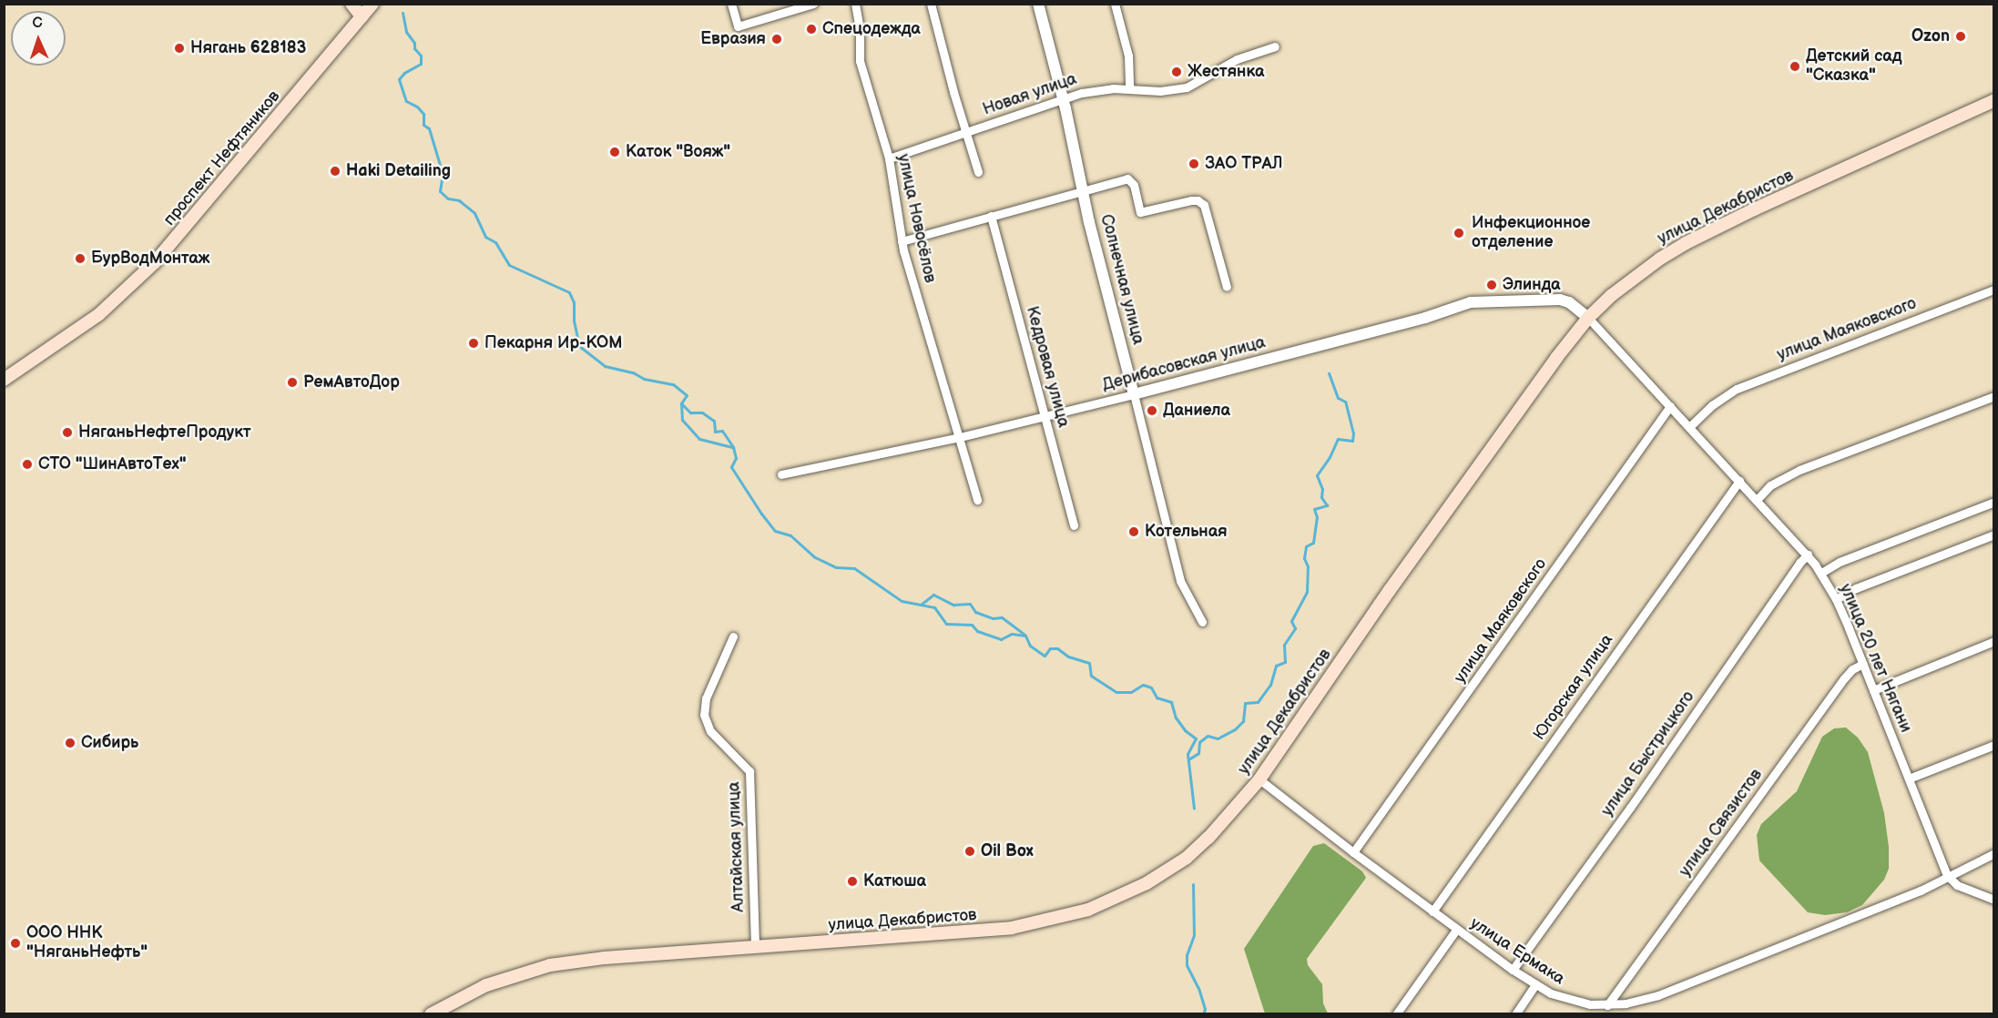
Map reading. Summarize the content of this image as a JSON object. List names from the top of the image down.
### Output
{
  "streets": {
    "main road": ["проспект Нефтяников", "улица Декабристов"],
    "street": [
      "Новая улица",
      "улица Новосёлов",
      "Солнечная улица",
      "улица Маяковского",
      "Дерибасовская улица",
      "Кедровая улица",
      "улица 20 лет Нягани",
      "Югорская улица",
      "улица Быстрицкого",
      "улица Связистов",
      "Алтайская улица",
      "улица Ермака"
    ]
  },
  "crossings": [
    ["Новая улица", "улица Новосёлов"],
    ["Новая улица", "Солнечная улица"],
    ["улица Декабристов", "Дерибасовская улица"],
    ["улица Декабристов", "улица 20 лет Нягани"],
    ["улица Декабристов", "Алтайская улица"],
    ["улица Декабристов", "улица Ермака"],
    ["улица Новосёлов", "Дерибасовская улица"],
    ["Солнечная улица", "Дерибасовская улица"],
    ["улица Маяковского", "улица 20 лет Нягани"],
    ["улица Маяковского", "улица Ермака"],
    ["Дерибасовская улица", "Кедровая улица"],
    ["Дерибасовская улица", "улица 20 лет Нягани"],
    ["улица 20 лет Нягани", "Югорская улица"],
    ["улица 20 лет Нягани", "улица Быстрицкого"],
    ["улица 20 лет Нягани", "улица Связистов"],
    ["улица 20 лет Нягани", "улица Ермака"],
    ["Югорская улица", "улица Ермака"],
    ["улица Быстрицкого", "улица Ермака"],
    ["улица Связистов", "улица Ермака"]
  ],
  "places": [
    "Спецодежда",
    "Ozon",
    "Евразия",
    "Нягань 628183",
    "Детский сад \"Сказка\"",
    "Жестянка",
    "Каток \"Вояж\"",
    "ЗАО ТРАЛ",
    "Haki Detailing",
    "Инфекционное отделение",
    "БурВодМонтаж",
    "Элинда",
    "Пекарня Ир-КОМ",
    "РемАвтоДор",
    "Даниела",
    "НяганьНефтеПродукт",
    "СТО \"ШинАвтоТех\"",
    "Котельная",
    "Сибирь",
    "Oil Box",
    "Катюша",
    "ООО ННК \"НяганьНефть\""
  ],
  "north": "top"
}
